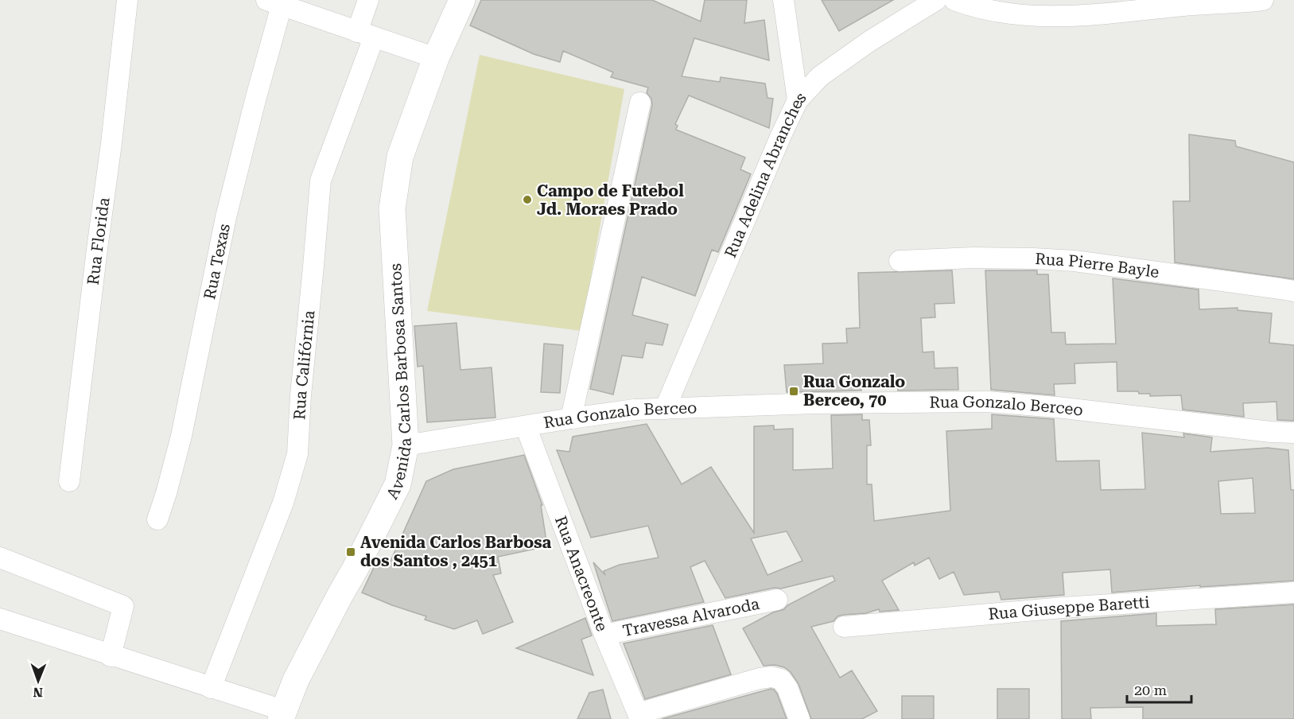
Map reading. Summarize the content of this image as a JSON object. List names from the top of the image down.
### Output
{
  "streets": {
    "main road": ["Avenida Carlos Barbosa Santos"],
    "street": [
      "Rua Adelina Abranches",
      "Rua Florida",
      "Rua Texas",
      "Rua Pierre Bayle",
      "Rua Califórnia",
      "Rua Gonzalo Berceo",
      "Rua Anacreonte",
      "Rua Giuseppe Baretti",
      "Travessa Alvaroda"
    ]
  },
  "crossings": [
    ["Rua Adelina Abranches", "Rua Gonzalo Berceo"],
    ["Avenida Carlos Barbosa Santos", "Rua Gonzalo Berceo"],
    ["Rua Gonzalo Berceo", "Rua Anacreonte"],
    ["Rua Anacreonte", "Travessa Alvaroda"]
  ],
  "places": {
    "other": ["Campo de Futebol Jd. Moraes Prado"],
    "transit": ["Rua Gonzalo Berceo, 70", "Avenida Carlos Barbosa dos Santos , 2451"]
  },
  "scale_bar": "20 m",
  "north": "bottom"
}
